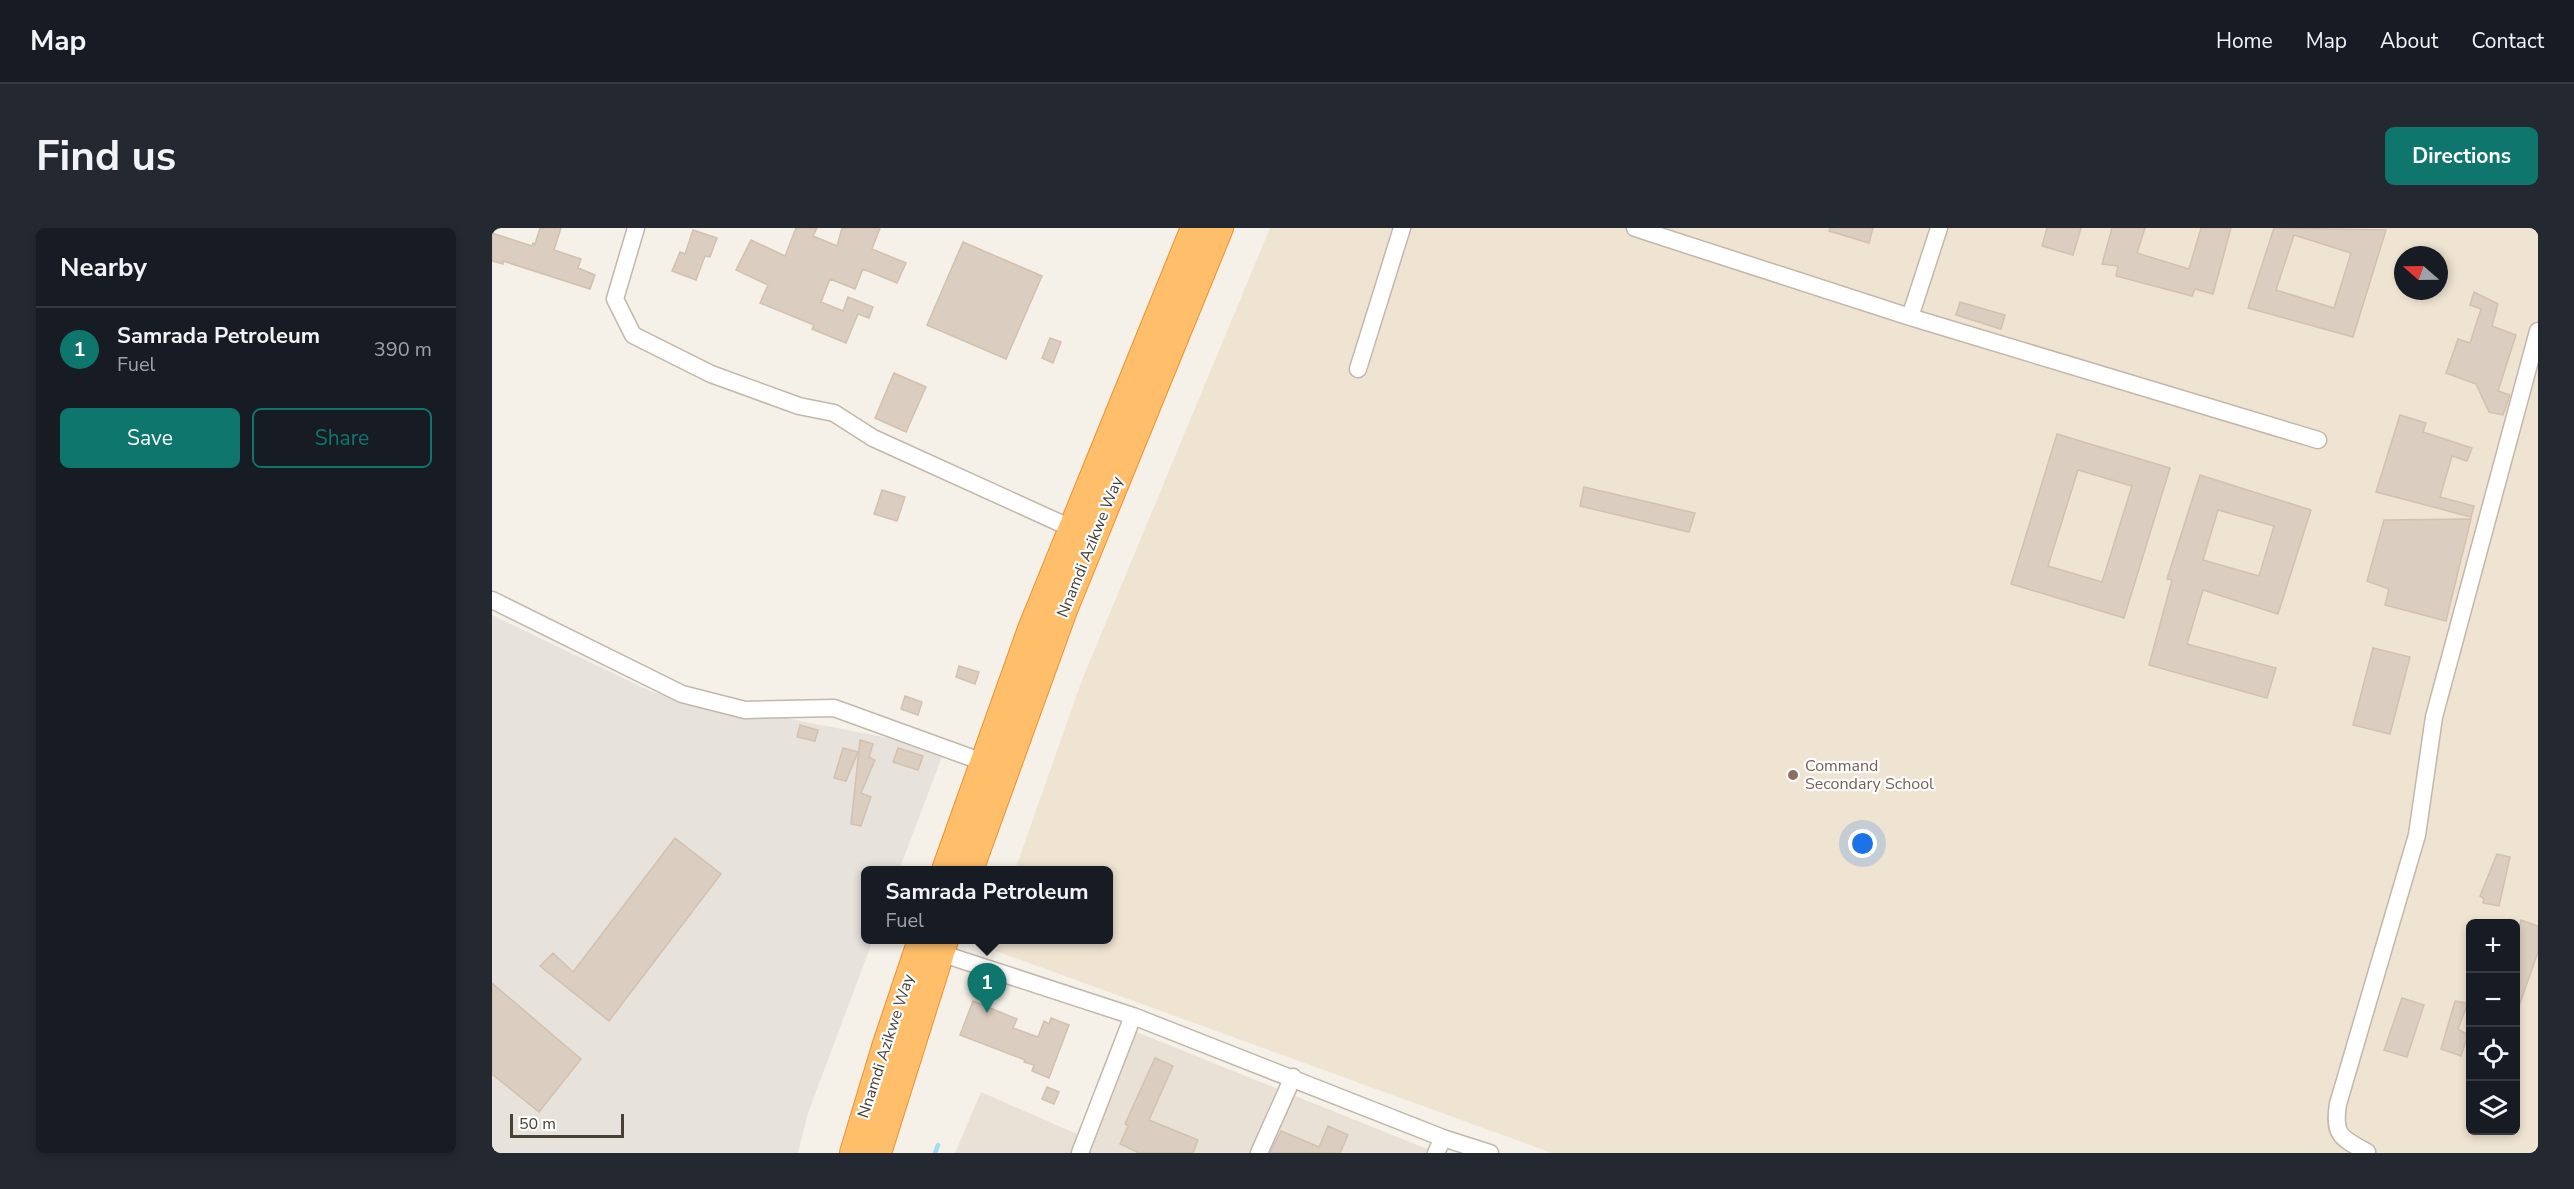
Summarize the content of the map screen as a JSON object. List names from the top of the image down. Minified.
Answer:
{"streets":{"highway":["Nnamdi Azikwe Way"]},"places":["Command Secondary School"],"scale_bar":"50 m","north":"left","page":{"header":"Map","nav":["Home","Map","About","Contact"],"buttons":["Directions",["Save","Share"]],"title":"Find us","heading":"Nearby","list":[{"mark":"1","name":"Samrada Petroleum","note":"Fuel","value":"390 m"}],"popup":["Samrada Petroleum","Fuel"],"map_buttons":["+","−"],"pins":"1","scale":"50 m"}}
